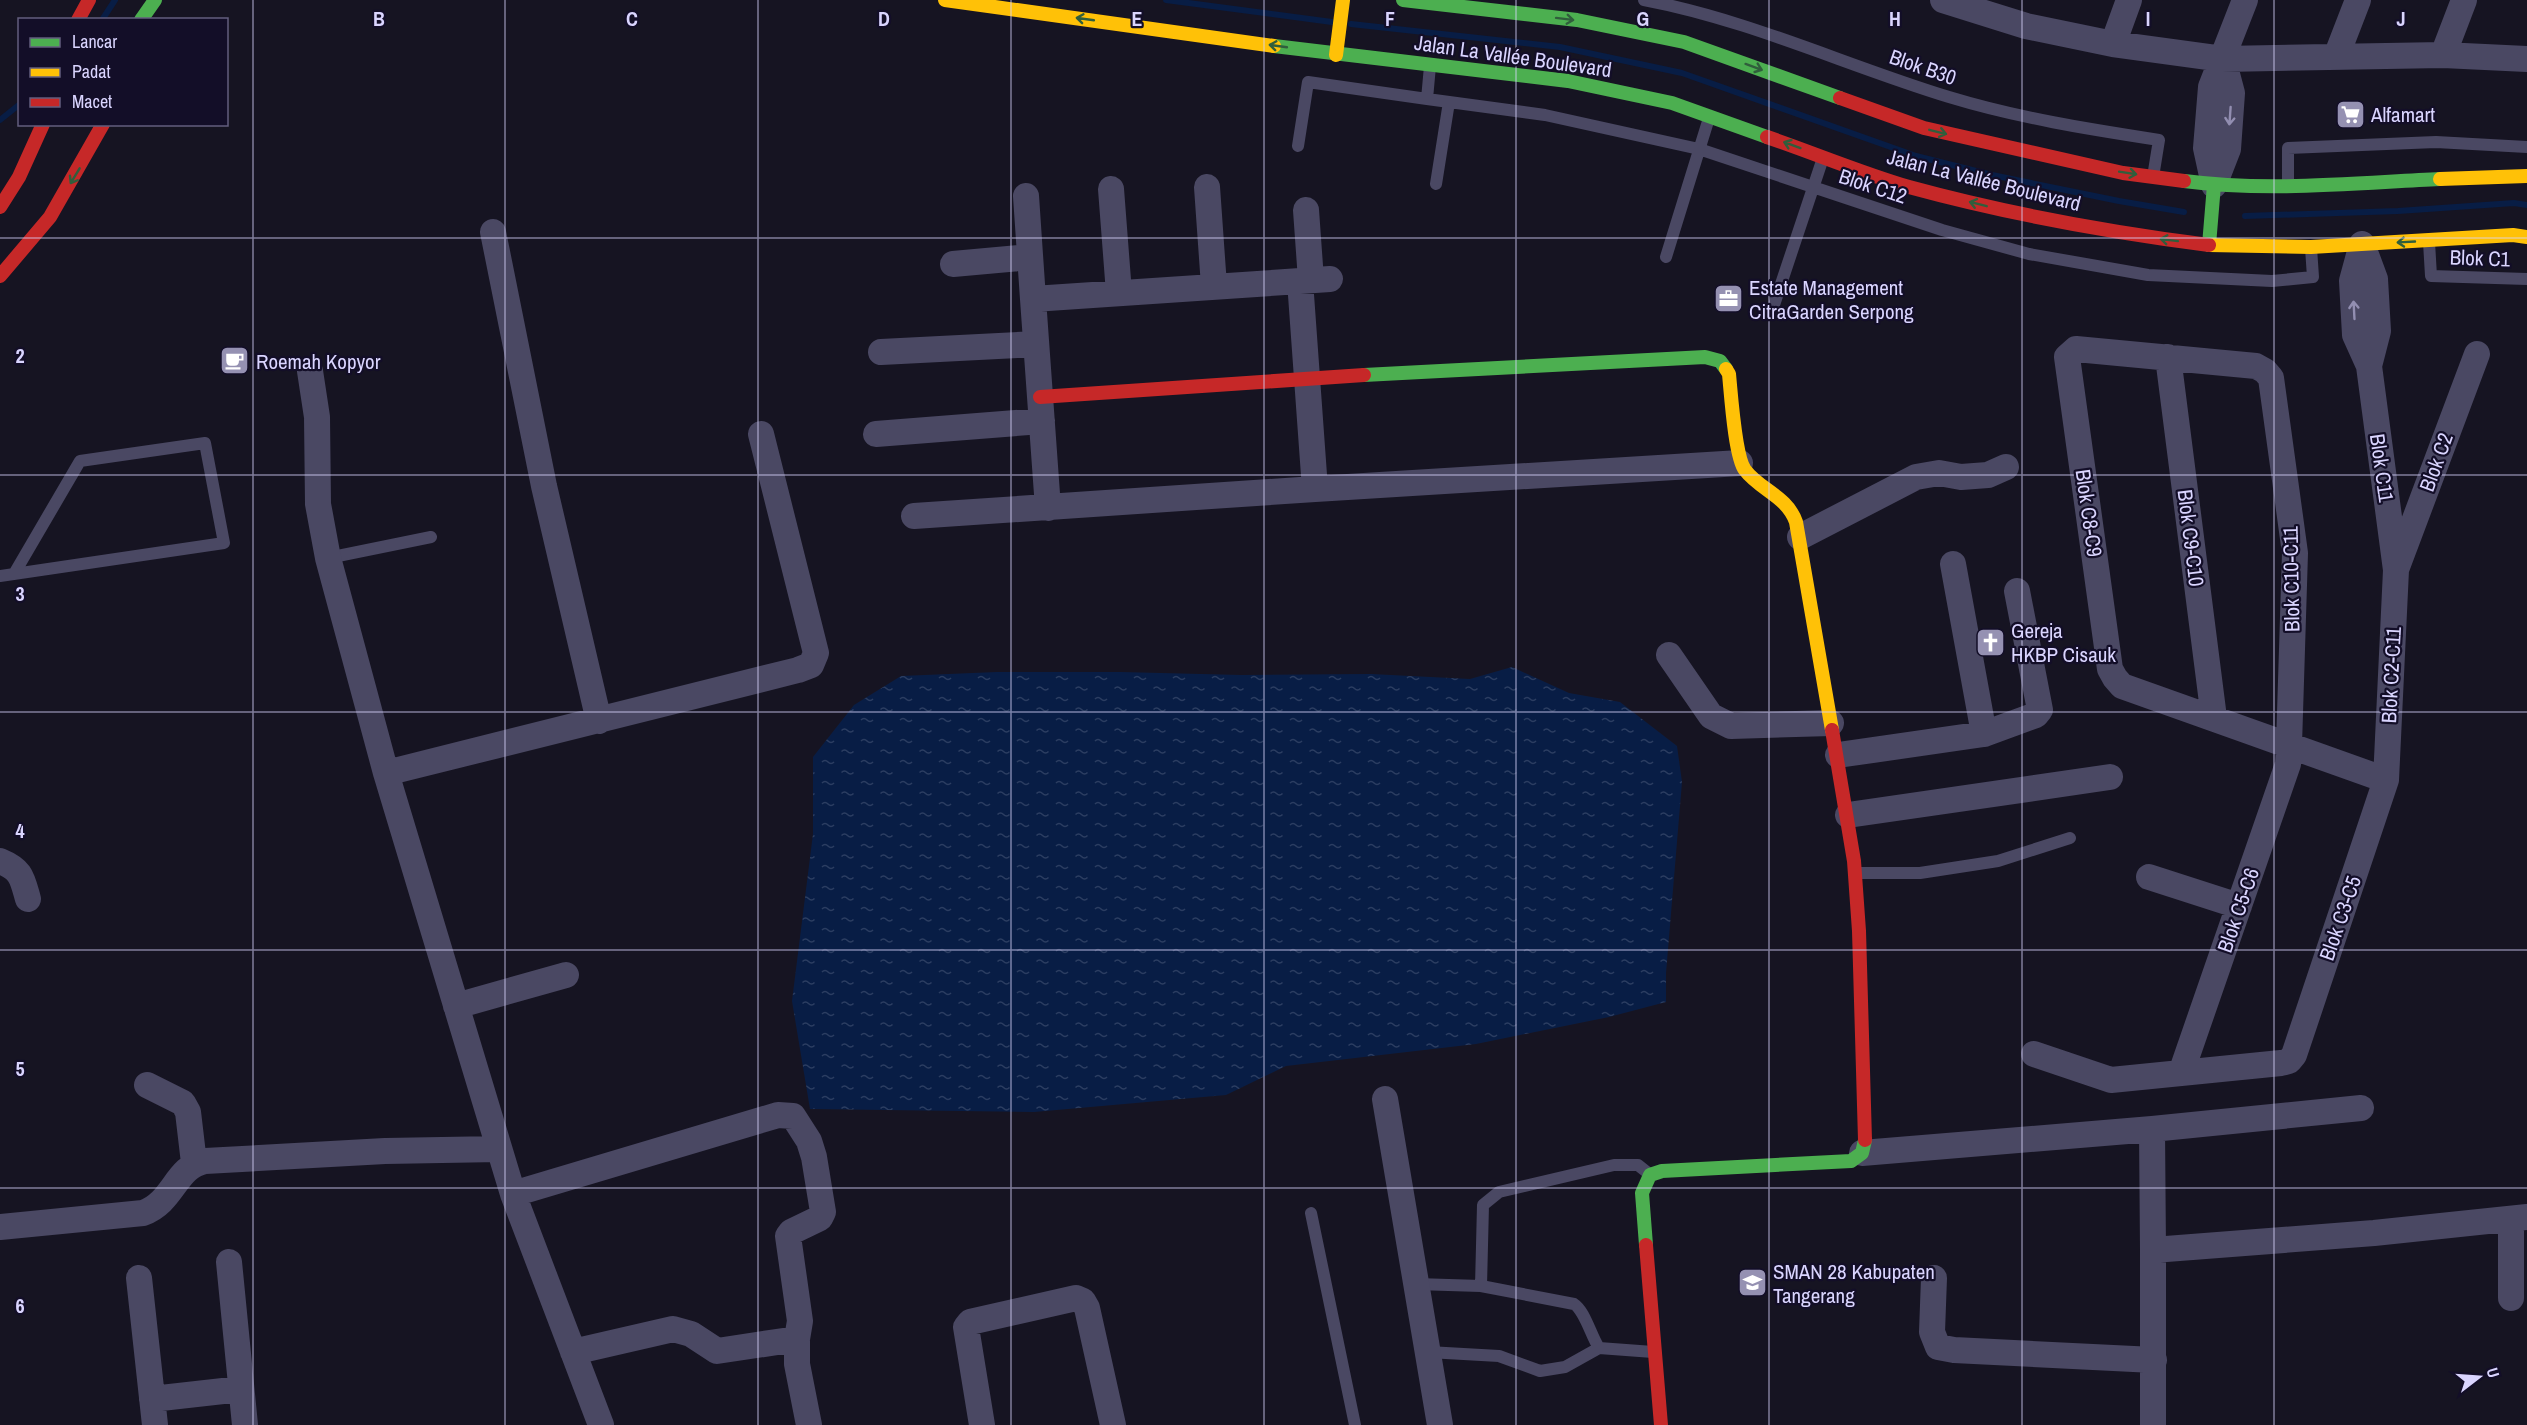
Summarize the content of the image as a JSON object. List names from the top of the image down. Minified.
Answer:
{"streets":{"street":["Jalan La Vallée Boulevard","Blok C2","Blok C11","Blok C8-C9","Blok C9-C10","Blok C10-C11","Blok C2-C11","Blok C5-C6","Blok C3-C5"],"lane":["Blok B30","Blok C12","Blok C1"]},"crossings":[["Jalan La Vallée Boulevard","Blok B30"],["Jalan La Vallée Boulevard","Blok C12"],["Jalan La Vallée Boulevard","Blok C1"],["Jalan La Vallée Boulevard","Blok C11"],["Blok C2","Blok C11"],["Blok C2","Blok C2-C11"],["Blok C11","Blok C2-C11"],["Blok C8-C9","Blok C9-C10"],["Blok C8-C9","Blok C10-C11"],["Blok C9-C10","Blok C10-C11"],["Blok C10-C11","Blok C5-C6"],["Blok C2-C11","Blok C3-C5"],["Blok C5-C6","Blok C3-C5"]],"places":{"supermarket":["Alfamart"],"office":["Estate Management CitraGarden Serpong"],"cafe":["Roemah Kopyor"],"church":["Gereja HKBP Cisauk"],"school or university":["SMAN 28 Kabupaten Tangerang"]},"legend":["Lancar","Padat","Macet"],"north":"right","grid":{"columns":["B","C","D","E","F","G","H","I","J"],"rows":["2","3","4","5","6"]}}
